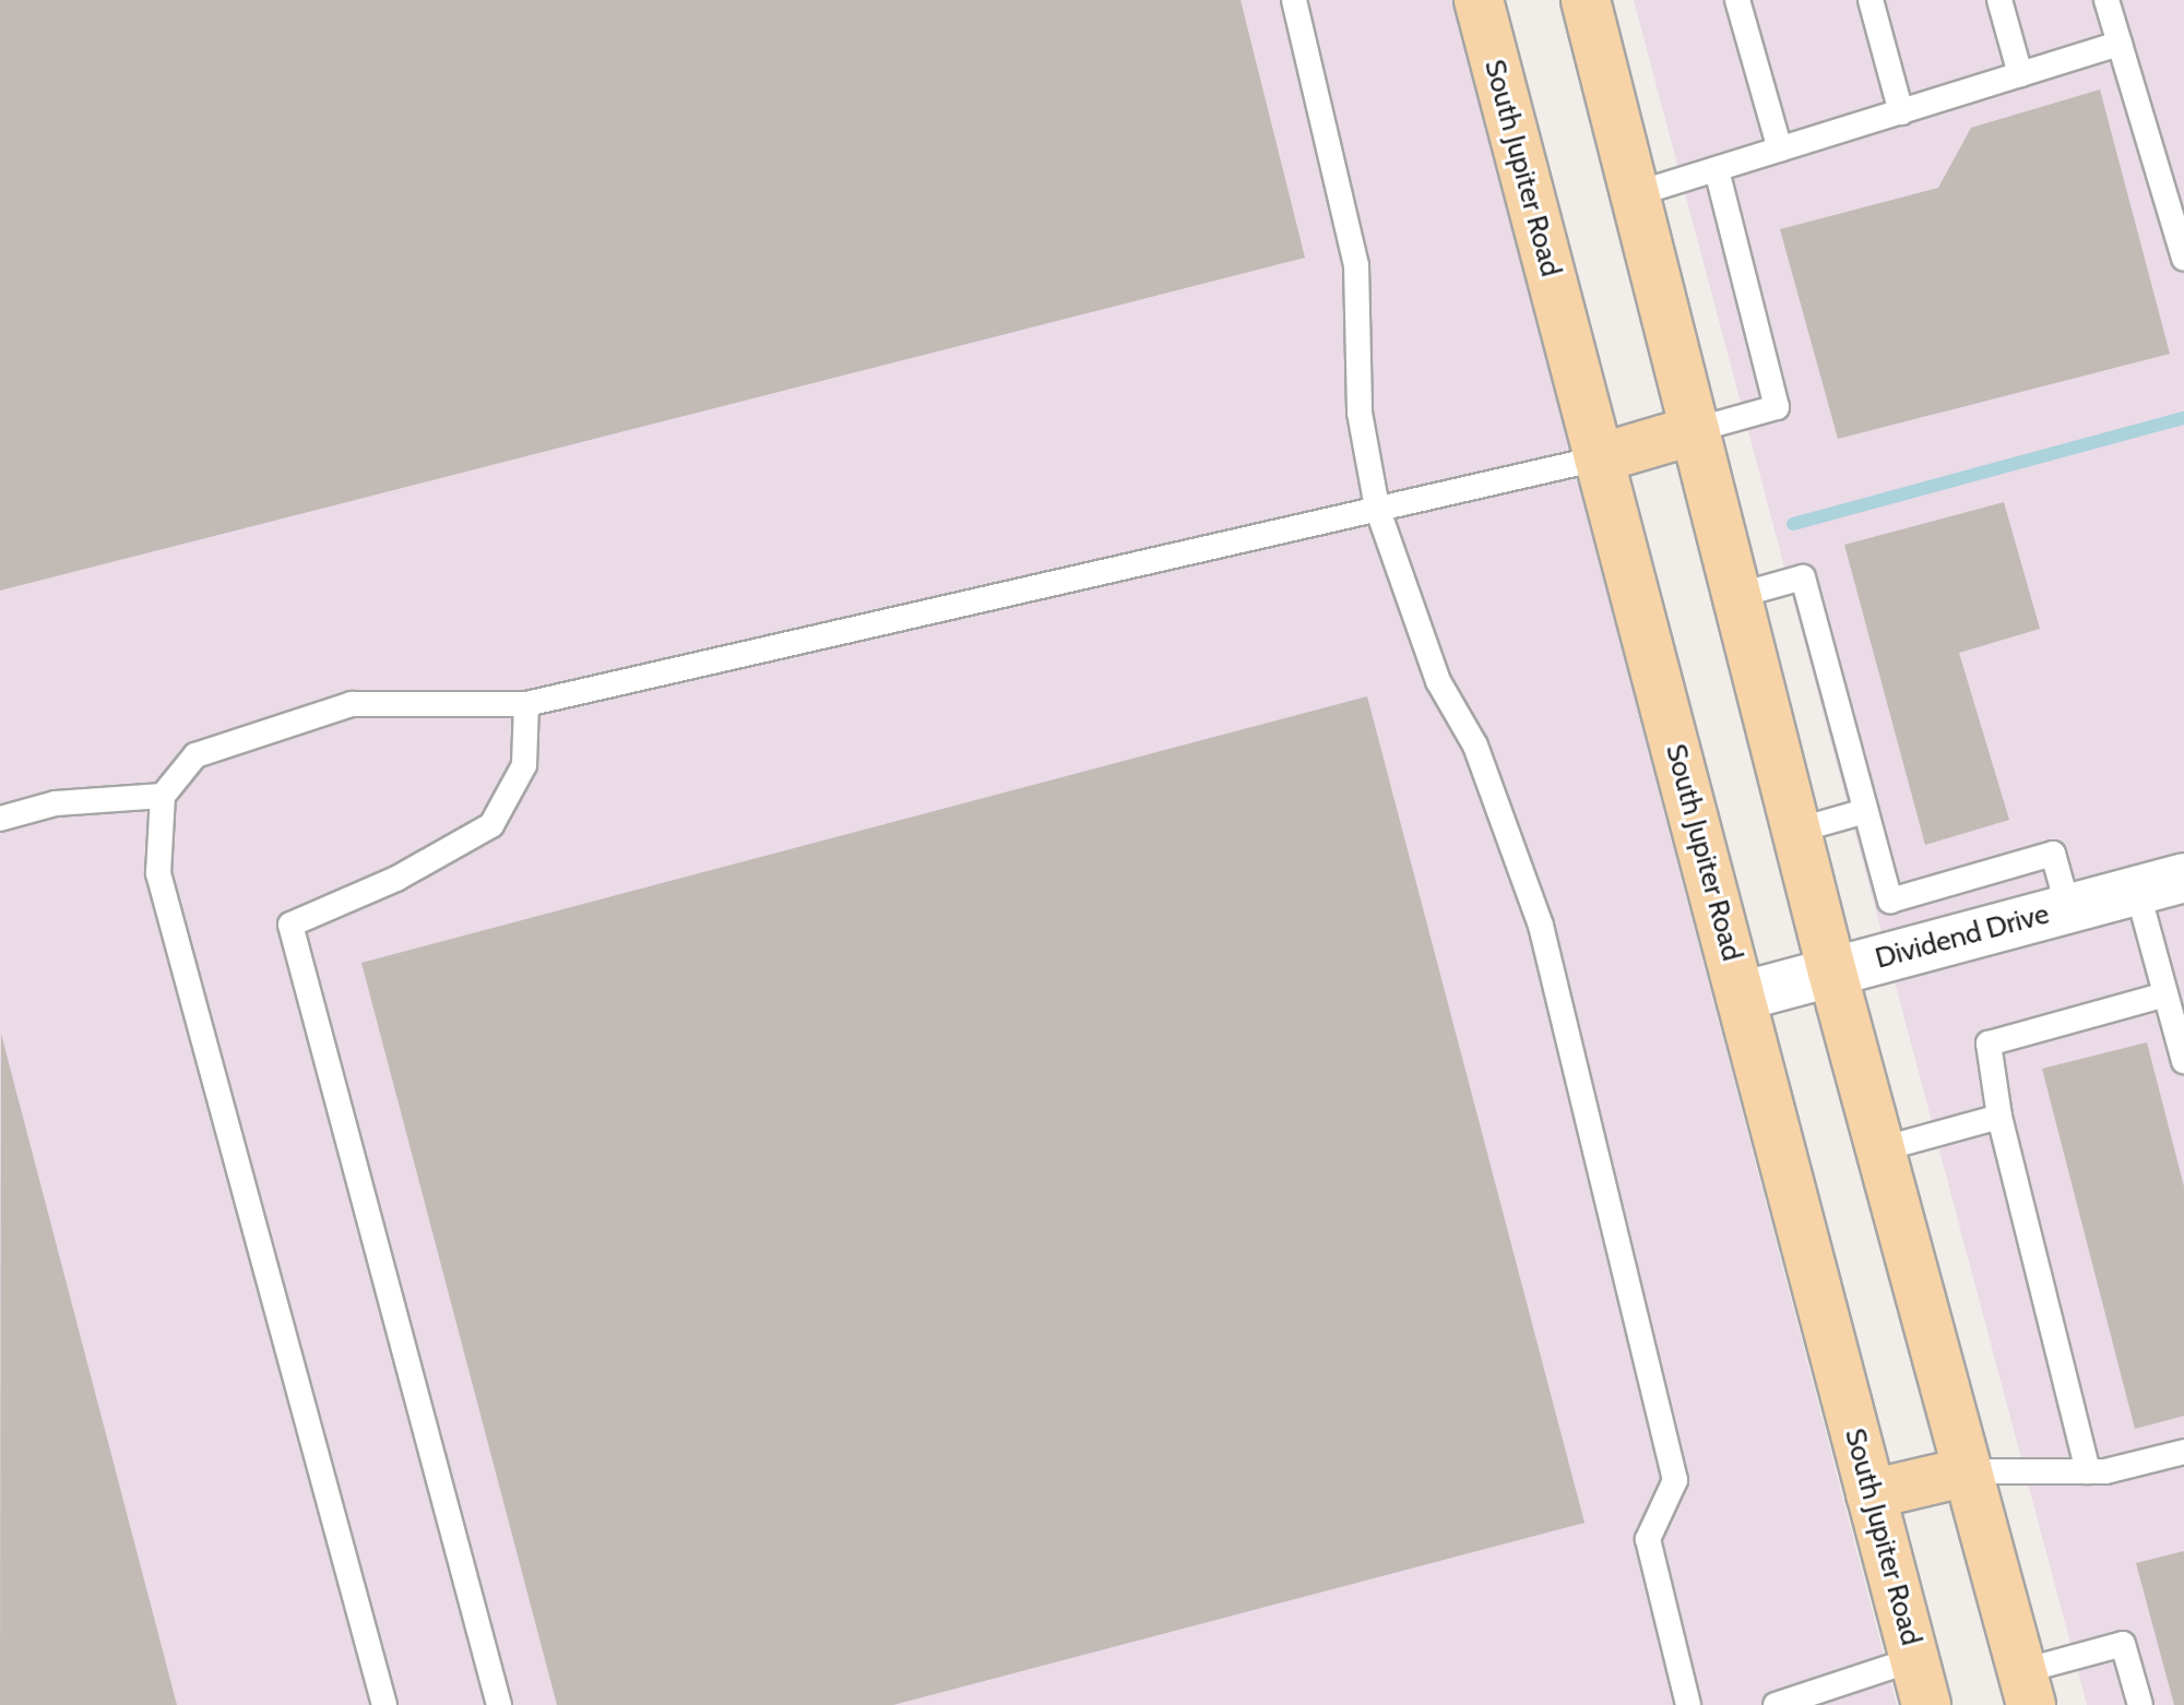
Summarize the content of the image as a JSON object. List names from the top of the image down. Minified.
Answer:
{"streets":{"main road":["South Jupiter Road"],"street":["Dividend Drive"]},"crossings":[["South Jupiter Road","Dividend Drive"]]}
